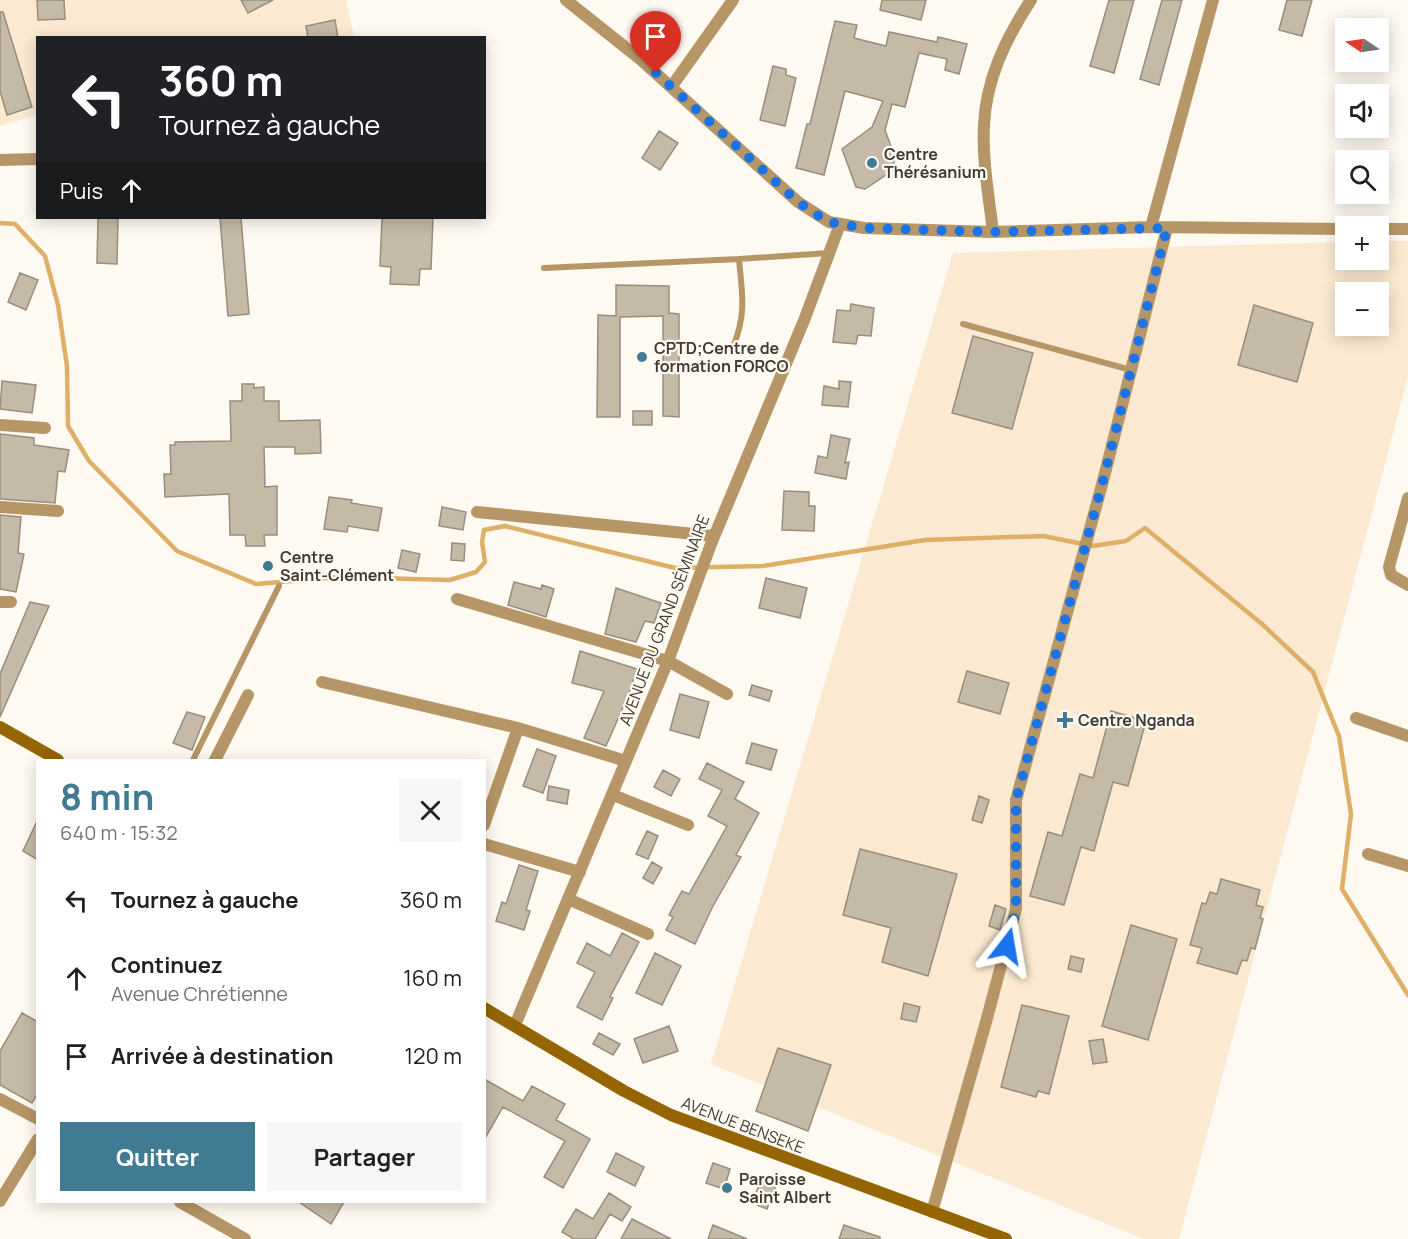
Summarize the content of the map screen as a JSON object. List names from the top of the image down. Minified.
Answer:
{"streets":{"street":["AVENUE DU GRAND SÉMINAIRE","AVENUE BENSEKE"]},"crossings":[["AVENUE DU GRAND SÉMINAIRE","AVENUE BENSEKE"]],"places":{"other":["Centre Thérésanium","CPTD;Centre de formation FORCO","Centre Saint-Clément","Paroisse Saint Albert"],"health":["Centre Nganda"]},"north":"left","page":{"map_buttons":["+","−"],"turn":["360 m","Tournez à gauche"],"then":"Puis","heading":["8 min","640 m · 15:32"],"list":[{"name":"Tournez à gauche","value":"360 m"},{"name":"Continuez","note":"Avenue Chrétienne","value":"160 m"},{"name":"Arrivée à destination","value":"120 m"}],"buttons":["Quitter","Partager"]}}
